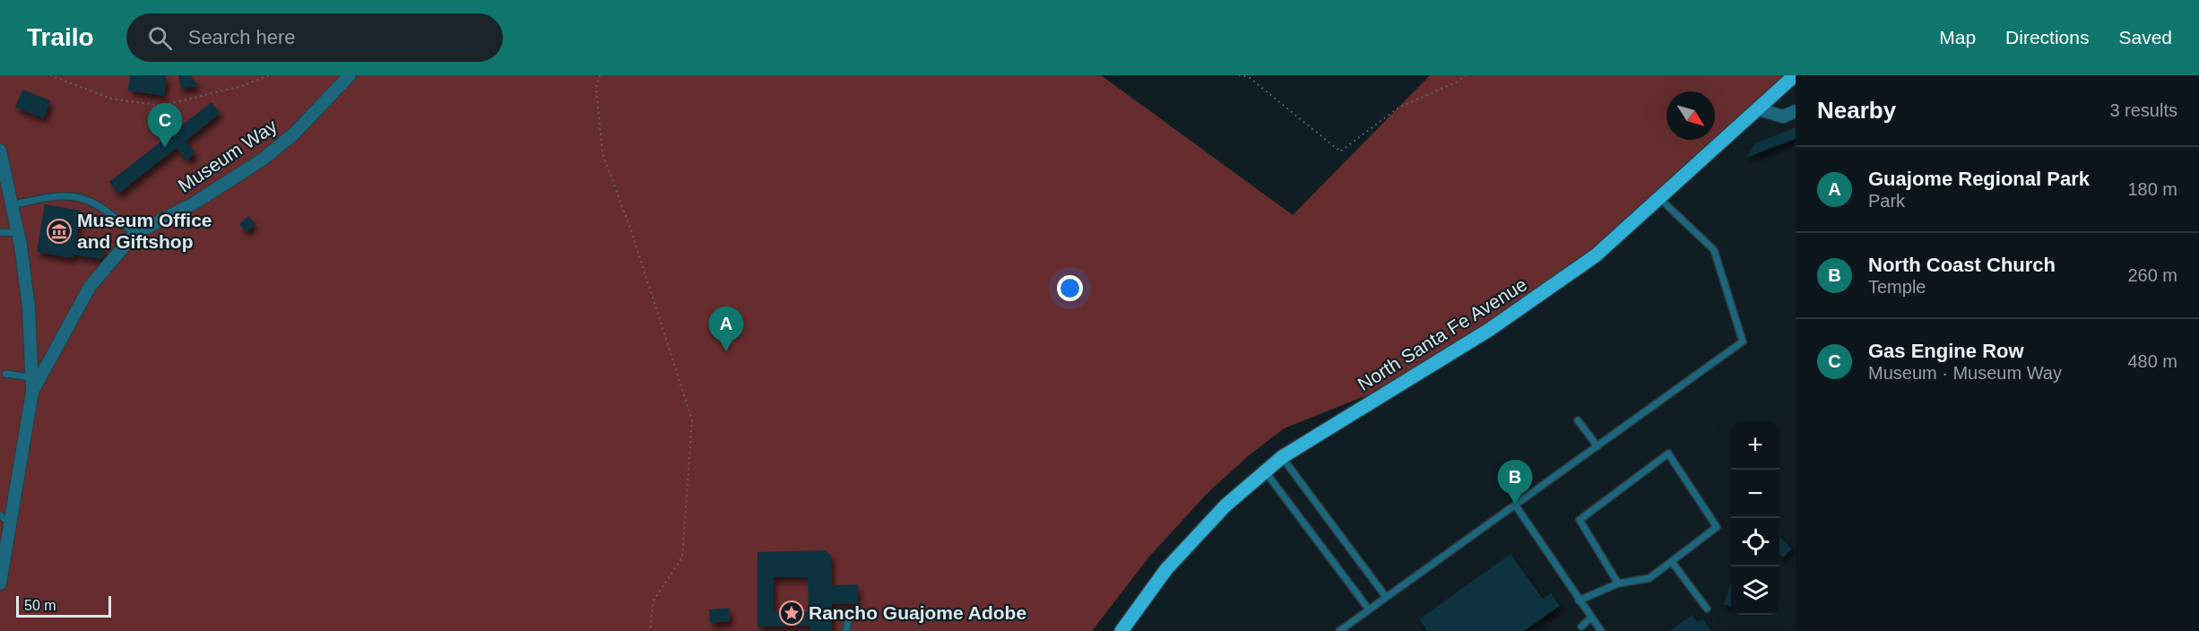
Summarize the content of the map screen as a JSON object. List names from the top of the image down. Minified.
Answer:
{"streets":{"main road":["North Santa Fe Avenue"],"street":["Museum Way"]},"places":{"museum":["Museum Office and Giftshop"],"place":["Rancho Guajome Adobe"]},"scale_bar":"50 m","north":"bottom right","page":{"header":"Trailo","search":"Search here","nav":["Map","Directions","Saved"],"heading":["Nearby","3 results"],"pins":["C","A","B"],"list":[{"mark":"A","name":"Guajome Regional Park","note":"Park","value":"180 m"},{"mark":"B","name":"North Coast Church","note":"Temple","value":"260 m"},{"mark":"C","name":"Gas Engine Row","note":"Museum · Museum Way","value":"480 m"}],"map_buttons":["+","−"],"scale":"50 m"}}
